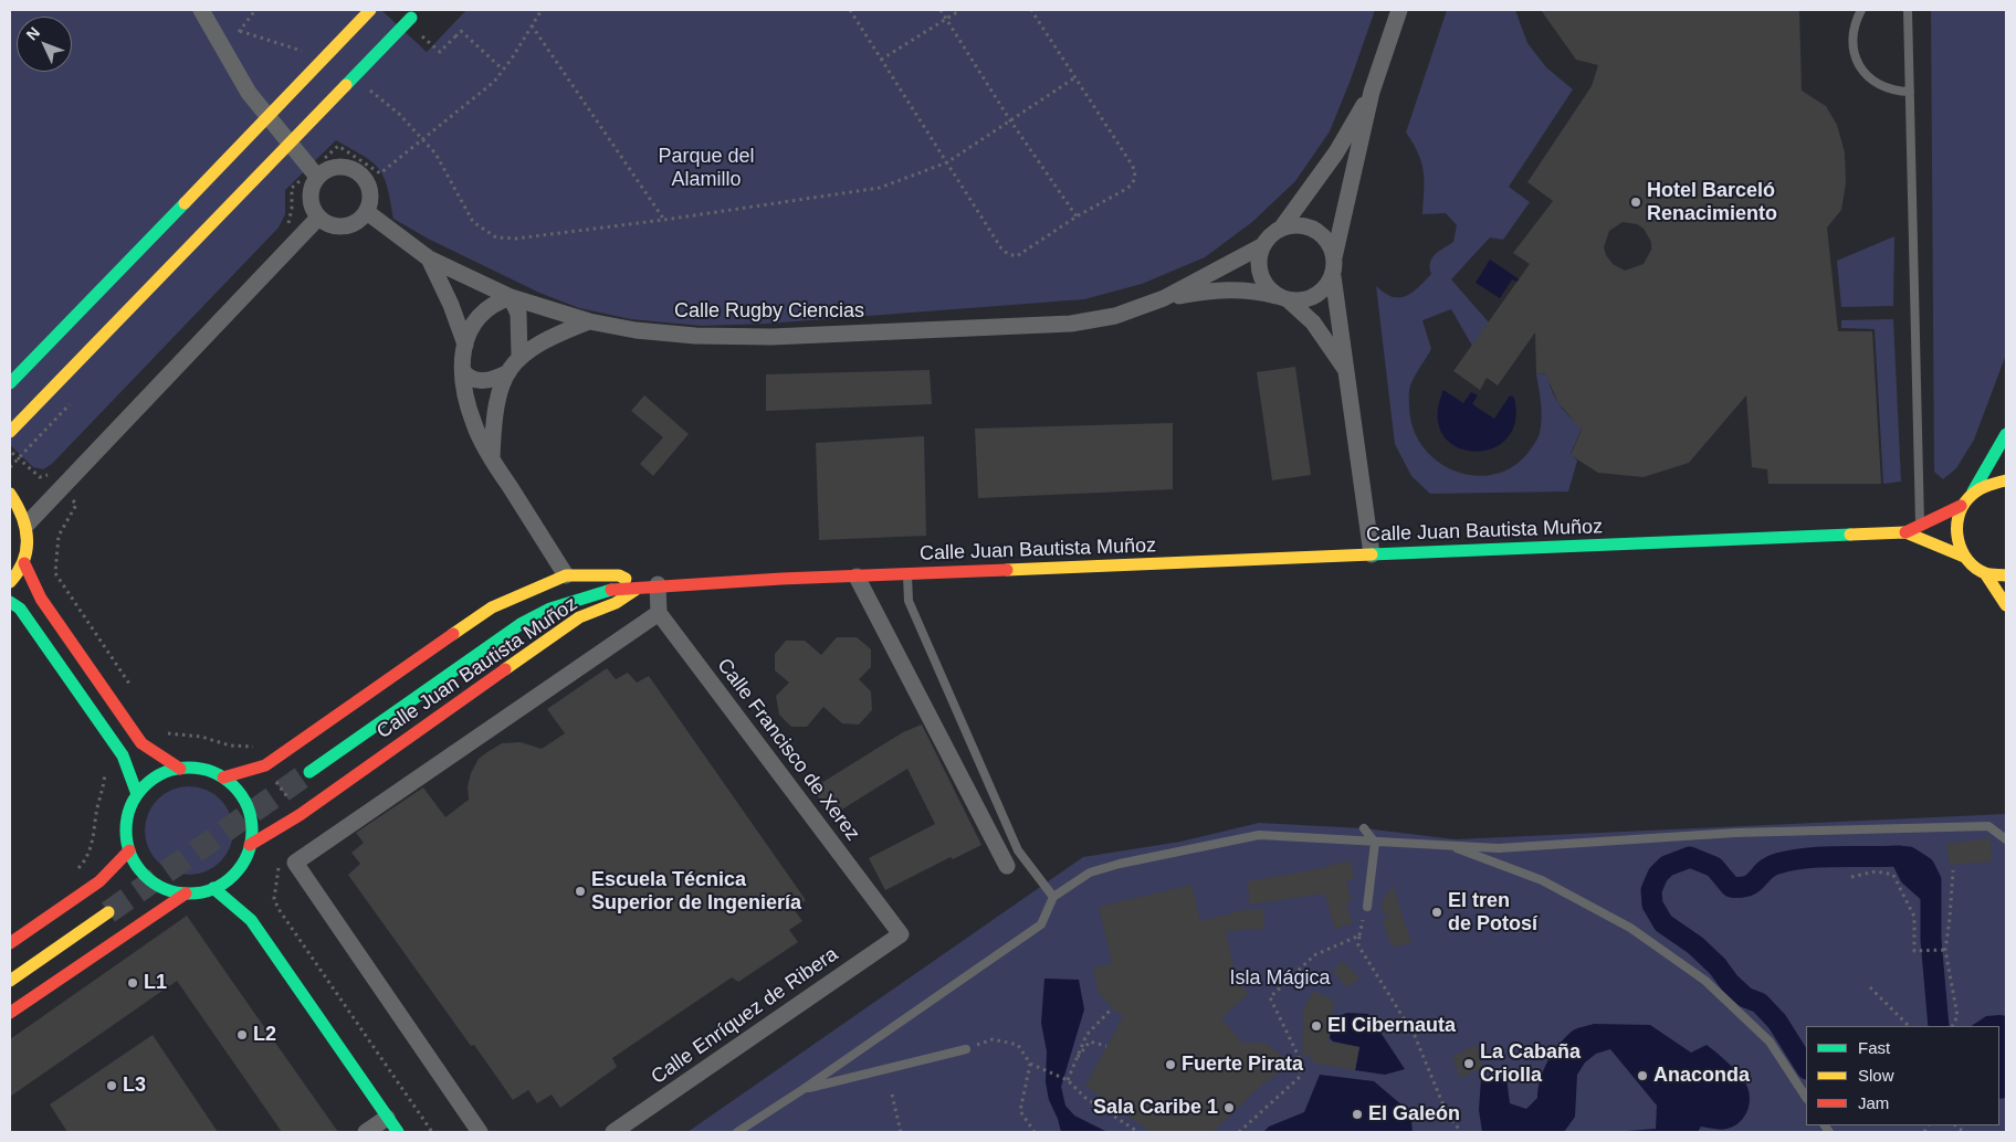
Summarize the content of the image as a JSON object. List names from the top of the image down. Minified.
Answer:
{"streets":{"street":["Calle Rugby Ciencias","Calle Juan Bautista Muñoz","Calle Francisco de Xerez","Calle Enríquez de Ribera"]},"crossings":[["Calle Francisco de Xerez","Calle Enríquez de Ribera"]],"parks":["Parque del Alamillo","Isla Mágica"],"places":["Hotel Barceló Renacimiento","Escuela Técnica Superior de Ingeniería","El tren de Potosí","L1","El Cibernauta","L2","La Cabaña Criolla","Fuerte Pirata","Anaconda","L3","Sala Caribe 1","El Galeón"],"legend":["Fast","Slow","Jam"],"north":"top left"}
